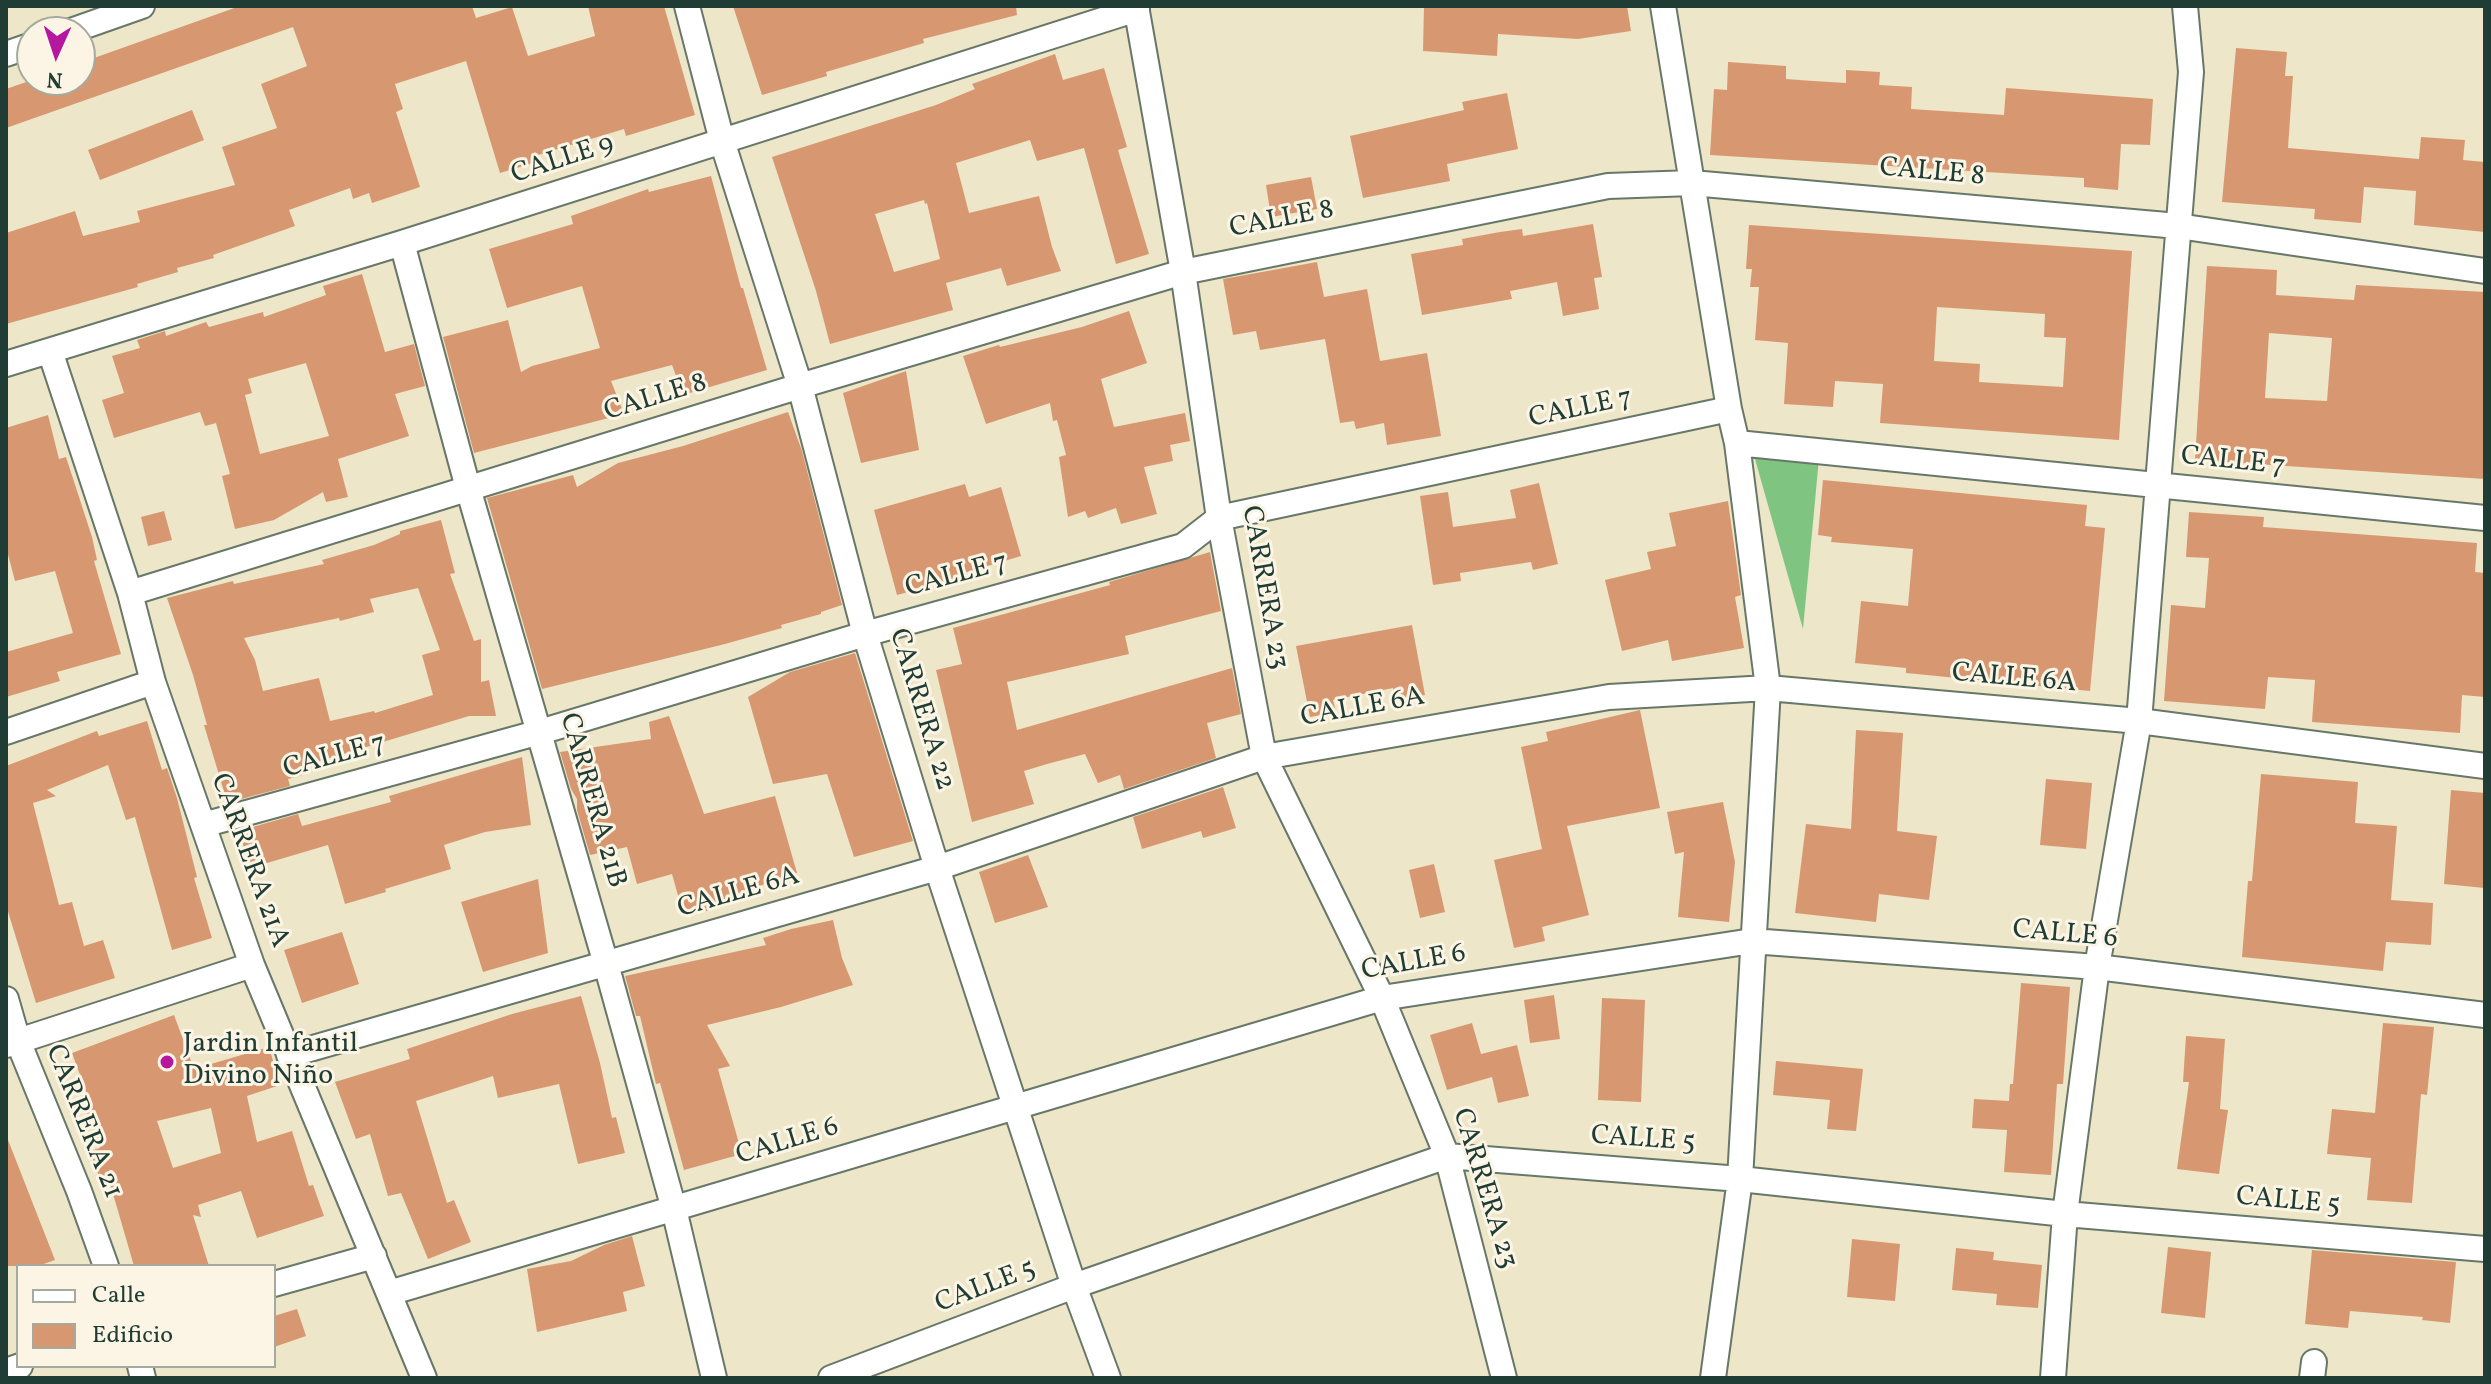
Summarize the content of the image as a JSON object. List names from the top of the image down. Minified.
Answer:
{"streets":{"street":["CALLE 9","CALLE 8","CALLE 7","CARRERA 23","CALLE 6A","CARRERA 22","CARRERA 21B","CARRERA 21A","CALLE 6","CARRERA 21","CALLE 5"]},"crossings":[["CALLE 9","CARRERA 23"],["CALLE 9","CARRERA 22"],["CALLE 9","CARRERA 21B"],["CALLE 9","CARRERA 21A"],["CALLE 8","CARRERA 23"],["CALLE 8","CARRERA 22"],["CALLE 8","CARRERA 21B"],["CALLE 8","CARRERA 21A"],["CALLE 7","CARRERA 23"],["CALLE 7","CARRERA 22"],["CALLE 7","CARRERA 21B"],["CALLE 7","CARRERA 21A"],["CARRERA 23","CALLE 6A"],["CARRERA 23","CALLE 6"],["CARRERA 23","CALLE 5"],["CALLE 6A","CARRERA 22"],["CALLE 6A","CARRERA 21B"],["CALLE 6A","CARRERA 21A"],["CARRERA 22","CALLE 6"],["CARRERA 22","CALLE 5"],["CARRERA 21B","CALLE 6"],["CARRERA 21A","CALLE 6"]],"places":["Jardin Infantil Divino Niño"],"legend":["Calle","Edificio"],"north":"bottom"}
